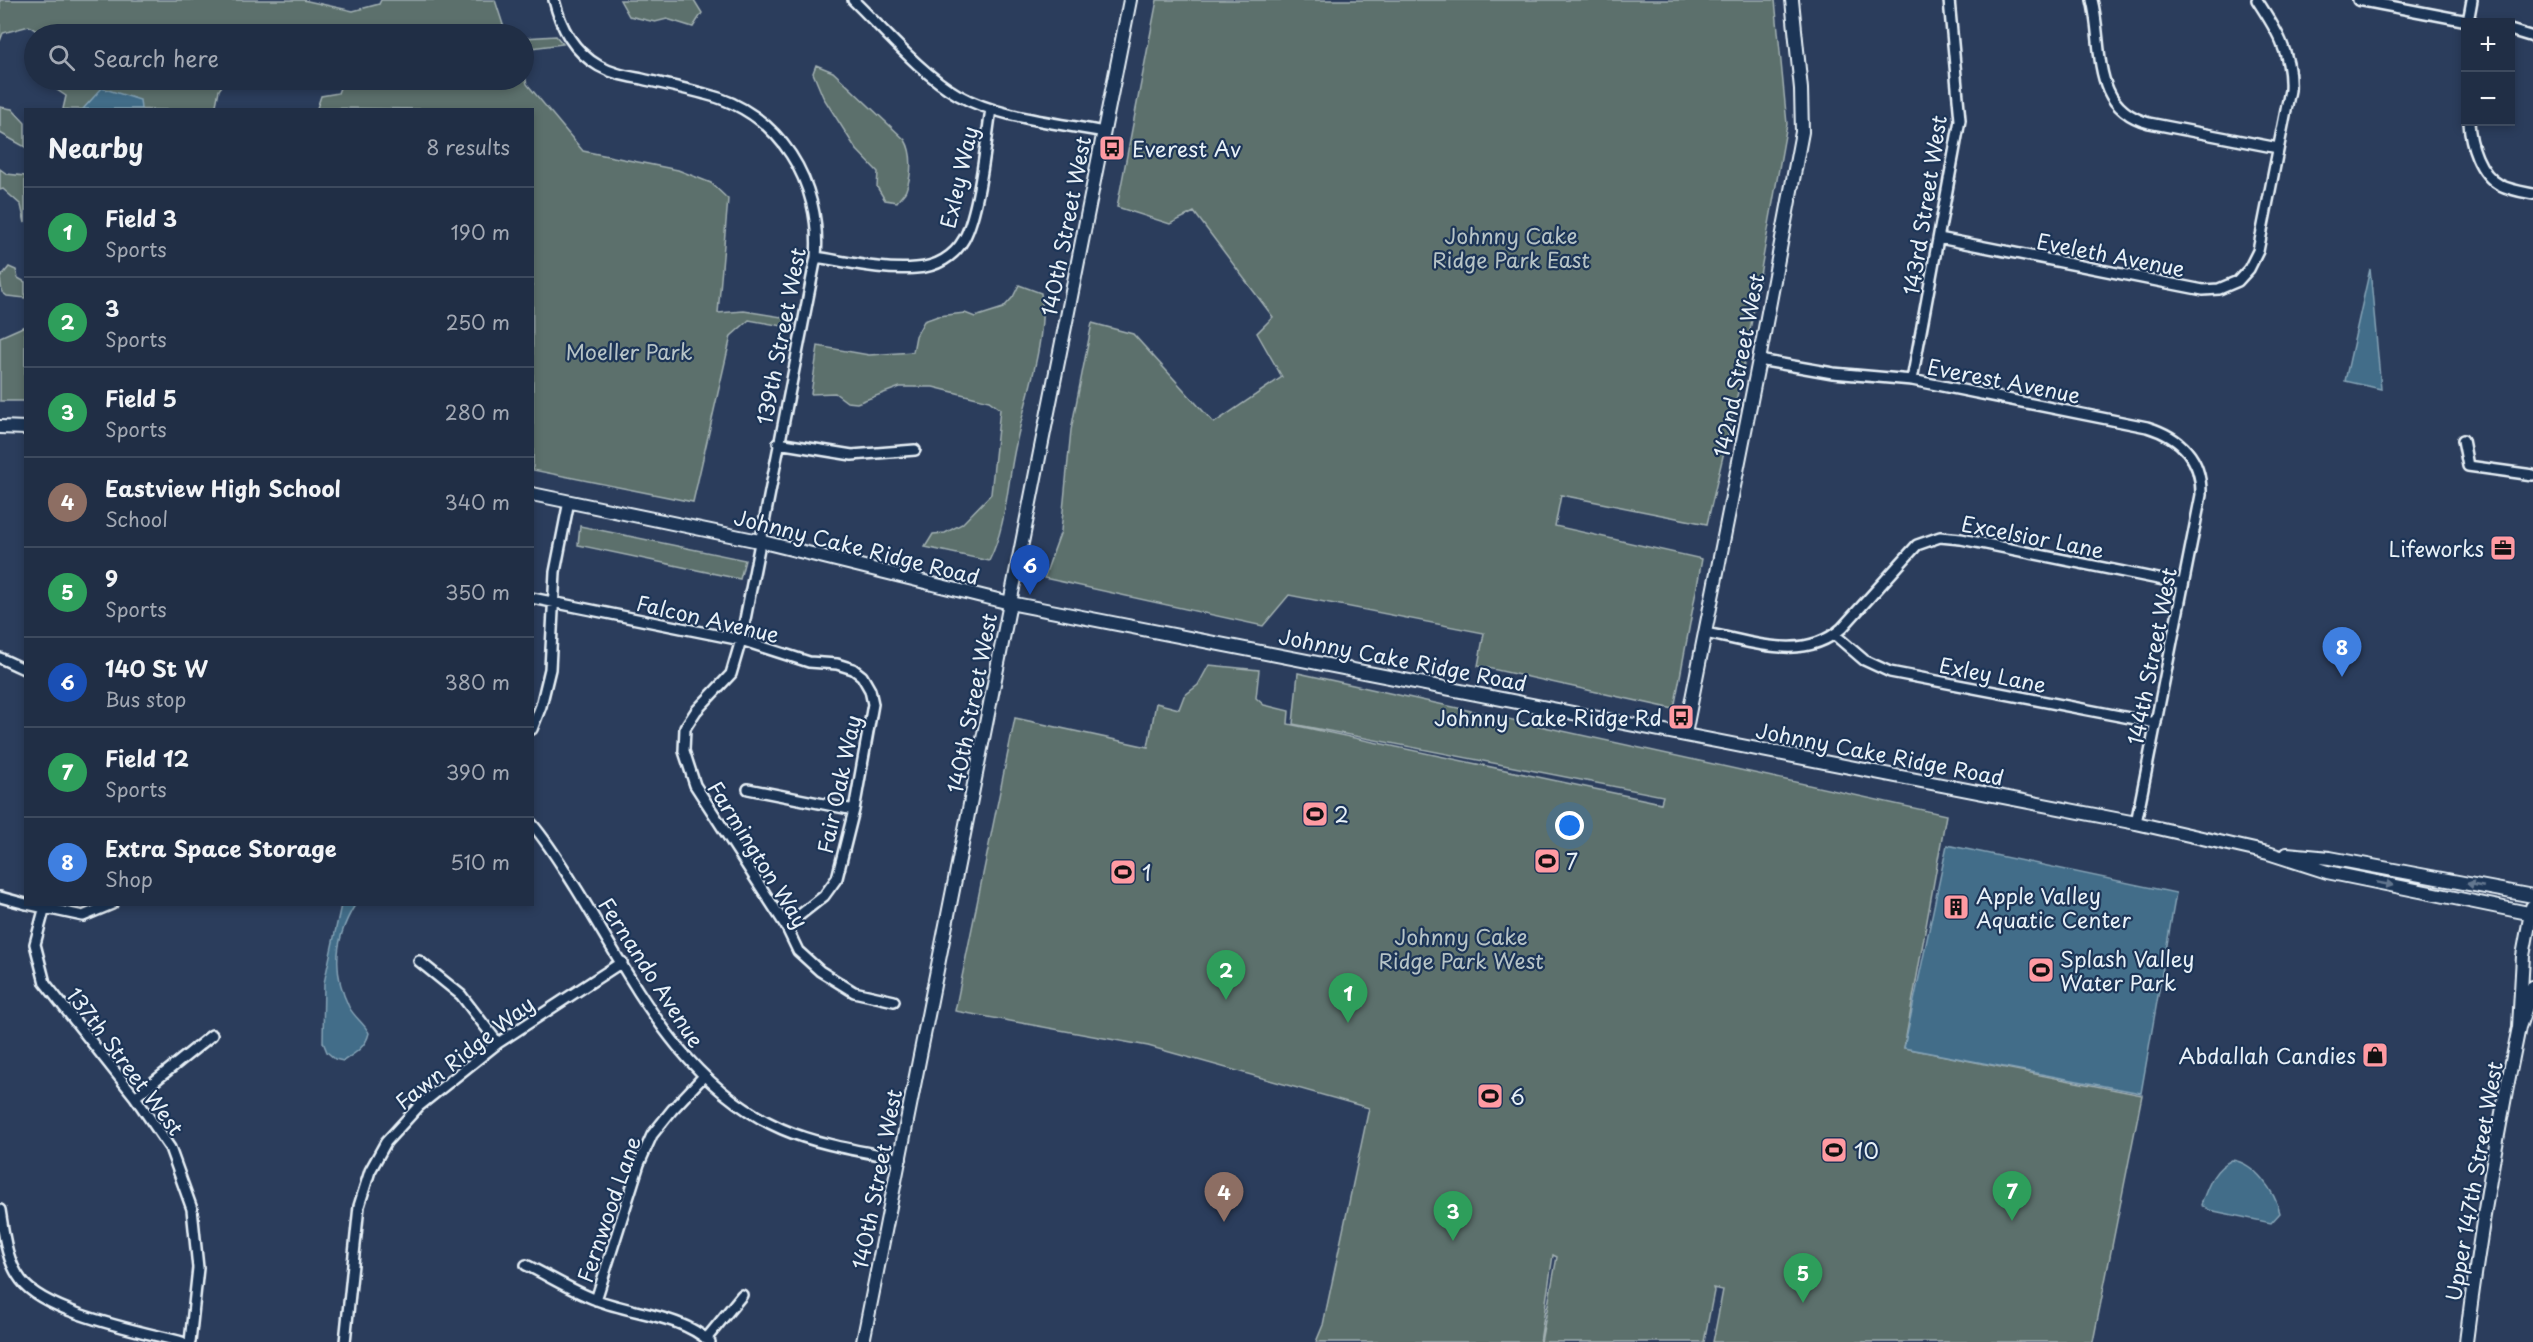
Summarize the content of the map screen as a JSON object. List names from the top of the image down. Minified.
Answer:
{"streets":{"street":["Exley Way","143rd Street West","140th Street West","Eveleth Avenue","139th Street West","142nd Street West","Everest Avenue","Excelsior Lane","Johnny Cake Ridge Road","Falcon Avenue","144th Street West","Exley Lane","Fair Oak Way","Farmington Way","Fernando Avenue","Fawn Ridge Way","137th Street West","Upper 147th Street West","Fernwood Lane"]},"crossings":[["Exley Way","139th Street West"],["143rd Street West","Eveleth Avenue"],["143rd Street West","Everest Avenue"],["140th Street West","Johnny Cake Ridge Road"],["140th Street West","Fernando Avenue"],["139th Street West","Johnny Cake Ridge Road"],["139th Street West","Farmington Way"],["142nd Street West","Everest Avenue"],["142nd Street West","Excelsior Lane"],["142nd Street West","Johnny Cake Ridge Road"],["Everest Avenue","144th Street West"],["Excelsior Lane","144th Street West"],["Excelsior Lane","Exley Lane"],["Johnny Cake Ridge Road","144th Street West"],["Johnny Cake Ridge Road","Farmington Way"],["Johnny Cake Ridge Road","Upper 147th Street West"],["Falcon Avenue","Fair Oak Way"],["Falcon Avenue","Farmington Way"],["144th Street West","Exley Lane"],["Fair Oak Way","Farmington Way"],["Fernando Avenue","Fawn Ridge Way"],["Fernando Avenue","Fernwood Lane"]],"parks":["Johnny Cake Ridge Park East","Moeller Park","Johnny Cake Ridge Park West"],"places":{"bus stop":["Everest Av","Johnny Cake Ridge Rd"],"office":["Lifeworks"],"sports":["2","7","1","Splash Valley Water Park","6","10"],"building":["Apple Valley Aquatic Center"],"shop":["Abdallah Candies"]},"page":{"map_buttons":["+","−"],"search":"Search here","heading":["Nearby","8 results"],"list":[{"mark":"1","name":"Field 3","note":"Sports","value":"190 m"},{"mark":"2","name":"3","note":"Sports","value":"250 m"},{"mark":"3","name":"Field 5","note":"Sports","value":"280 m"},{"mark":"4","name":"Eastview High School","note":"School","value":"340 m"},{"mark":"5","name":"9","note":"Sports","value":"350 m"},{"mark":"6","name":"140 St W","note":"Bus stop","value":"380 m"},{"mark":"7","name":"Field 12","note":"Sports","value":"390 m"},{"mark":"8","name":"Extra Space Storage","note":"Shop","value":"510 m"}],"pins":["6","8","2","1","7","4","3","5"]}}
